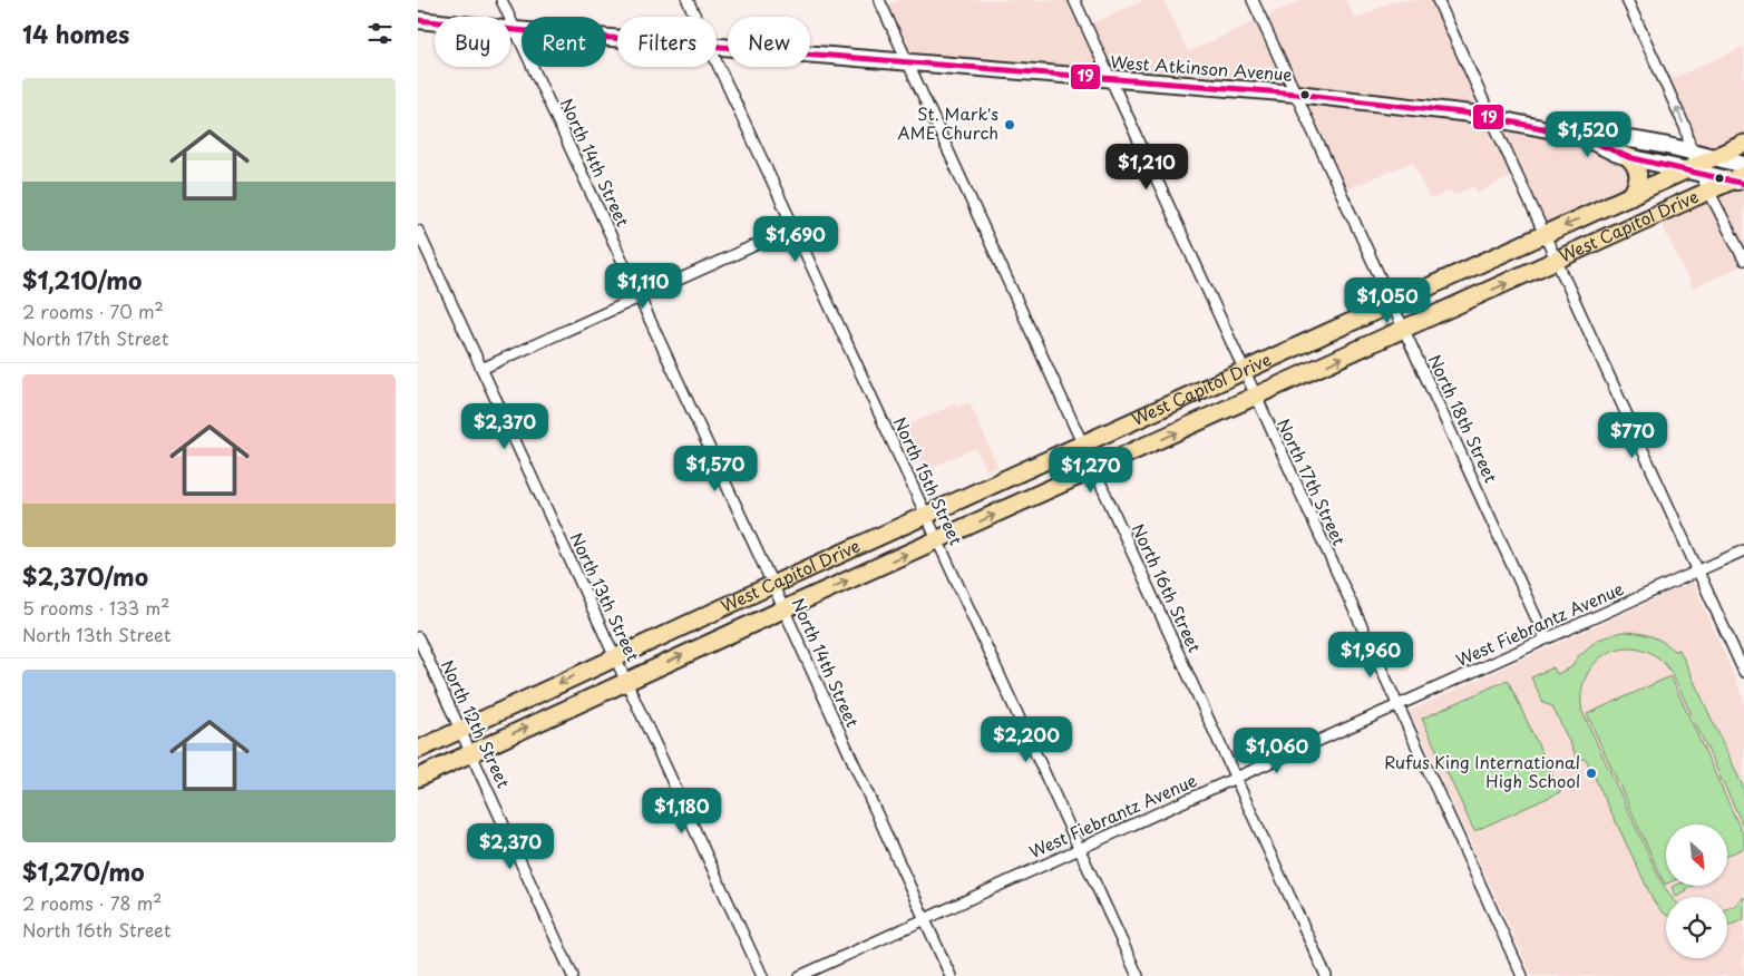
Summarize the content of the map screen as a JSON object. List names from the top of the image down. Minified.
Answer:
{"streets":{"main road":["West Capitol Drive"],"street":["West Atkinson Avenue","North 14th Street","North 18th Street","North 15th Street","North 17th Street","North 16th Street","North 13th Street","West Fiebrantz Avenue","North 12th Street"]},"crossings":[["West Atkinson Avenue","North 14th Street"],["West Atkinson Avenue","West Capitol Drive"],["West Atkinson Avenue","North 18th Street"],["West Atkinson Avenue","North 17th Street"],["West Atkinson Avenue","North 16th Street"],["North 14th Street","West Capitol Drive"],["North 14th Street","West Fiebrantz Avenue"],["West Capitol Drive","North 18th Street"],["West Capitol Drive","North 15th Street"],["West Capitol Drive","North 17th Street"],["West Capitol Drive","North 16th Street"],["West Capitol Drive","North 13th Street"],["West Capitol Drive","North 12th Street"],["North 18th Street","West Fiebrantz Avenue"],["North 15th Street","West Fiebrantz Avenue"],["North 17th Street","West Fiebrantz Avenue"],["North 16th Street","West Fiebrantz Avenue"]],"places":["St. Mark's AME Church","Rufus King International High School"],"lines":["transit line 19"],"north":"bottom right","page":{"heading":"14 homes","chip":["Buy","Rent","Filters","New"],"list":[{"name":"$1,210/mo","note":"2 rooms · 70 m² · North 17th Street"},{"name":"$2,370/mo","note":"5 rooms · 133 m² · North 13th Street"},{"name":"$1,270/mo","note":"2 rooms · 78 m² · North 16th Street"}],"price":["$1,520","$1,210","$1,690","$1,110","$1,050","$2,370","$770","$1,570","$1,270","$1,960","$2,200","$1,060","$1,180","$2,370"]}}
